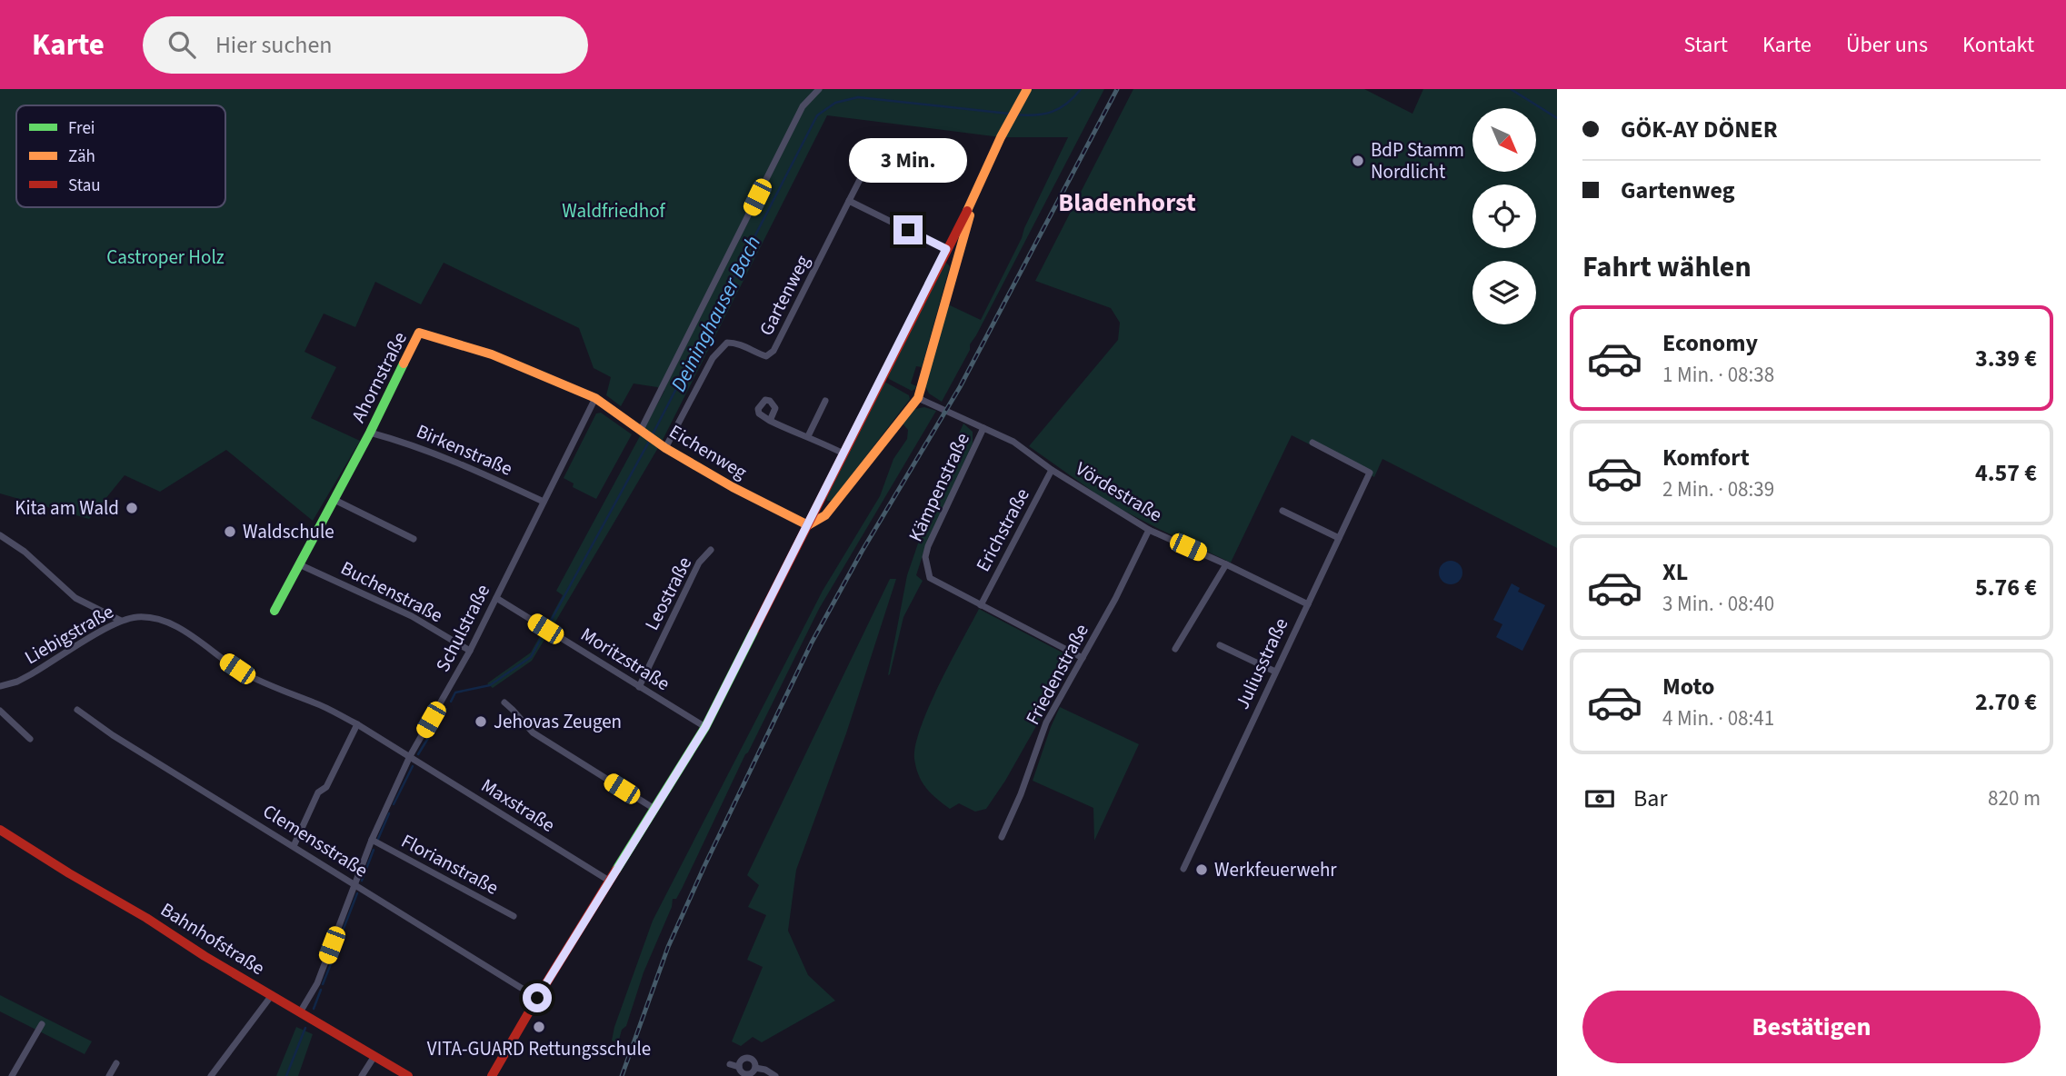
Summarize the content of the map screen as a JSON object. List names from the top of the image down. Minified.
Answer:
{"streets":{"street":["Gartenweg","Ahornstraße","Birkenstraße","Eichenweg","Kämpenstraße","Vördestraße","Erichstraße","Buchenstraße","Leostraße","Schulstraße","Liebigstraße","Moritzstraße","Juliusstraße","Friedenstraße","Maxstraße","Clemensstraße","Florianstraße","Bahnhofstraße"]},"crossings":[["Gartenweg","Eichenweg"],["Ahornstraße","Birkenstraße"],["Ahornstraße","Eichenweg"],["Ahornstraße","Buchenstraße"],["Ahornstraße","Schulstraße"],["Birkenstraße","Schulstraße"],["Eichenweg","Schulstraße"],["Kämpenstraße","Vördestraße"],["Kämpenstraße","Erichstraße"],["Kämpenstraße","Friedenstraße"],["Vördestraße","Erichstraße"],["Vördestraße","Juliusstraße"],["Vördestraße","Friedenstraße"],["Buchenstraße","Schulstraße"],["Leostraße","Moritzstraße"],["Schulstraße","Liebigstraße"],["Schulstraße","Moritzstraße"],["Schulstraße","Maxstraße"],["Schulstraße","Clemensstraße"],["Schulstraße","Florianstraße"],["Schulstraße","Bahnhofstraße"],["Liebigstraße","Maxstraße"]],"districts":["Bladenhorst"],"water":["Deininghauser Bach"],"parks":["Waldfriedhof","Castroper Holz"],"places":["BdP Stamm Nordlicht","Kita am Wald","Waldschule","Jehovas Zeugen","Werkfeuerwehr","VITA-GUARD Rettungsschule"],"legend":["Frei","Zäh","Stau"],"north":"bottom right","page":{"header":"Karte","search":"Hier suchen","nav":["Start","Karte","Über uns","Kontakt"],"banner":["GÖK-AY DÖNER","Gartenweg"],"bubble":"3 Min.","heading":"Fahrt wählen","list":[{"name":"Economy","note":"1 Min. · 08:38","value":"3.39 €"},{"name":"Komfort","note":"2 Min. · 08:39","value":"4.57 €"},{"name":"XL","note":"3 Min. · 08:40","value":"5.76 €"},{"name":"Moto","note":"4 Min. · 08:41","value":"2.70 €"}],"pay":["Bar","820 m"],"buttons":"Bestätigen"}}
